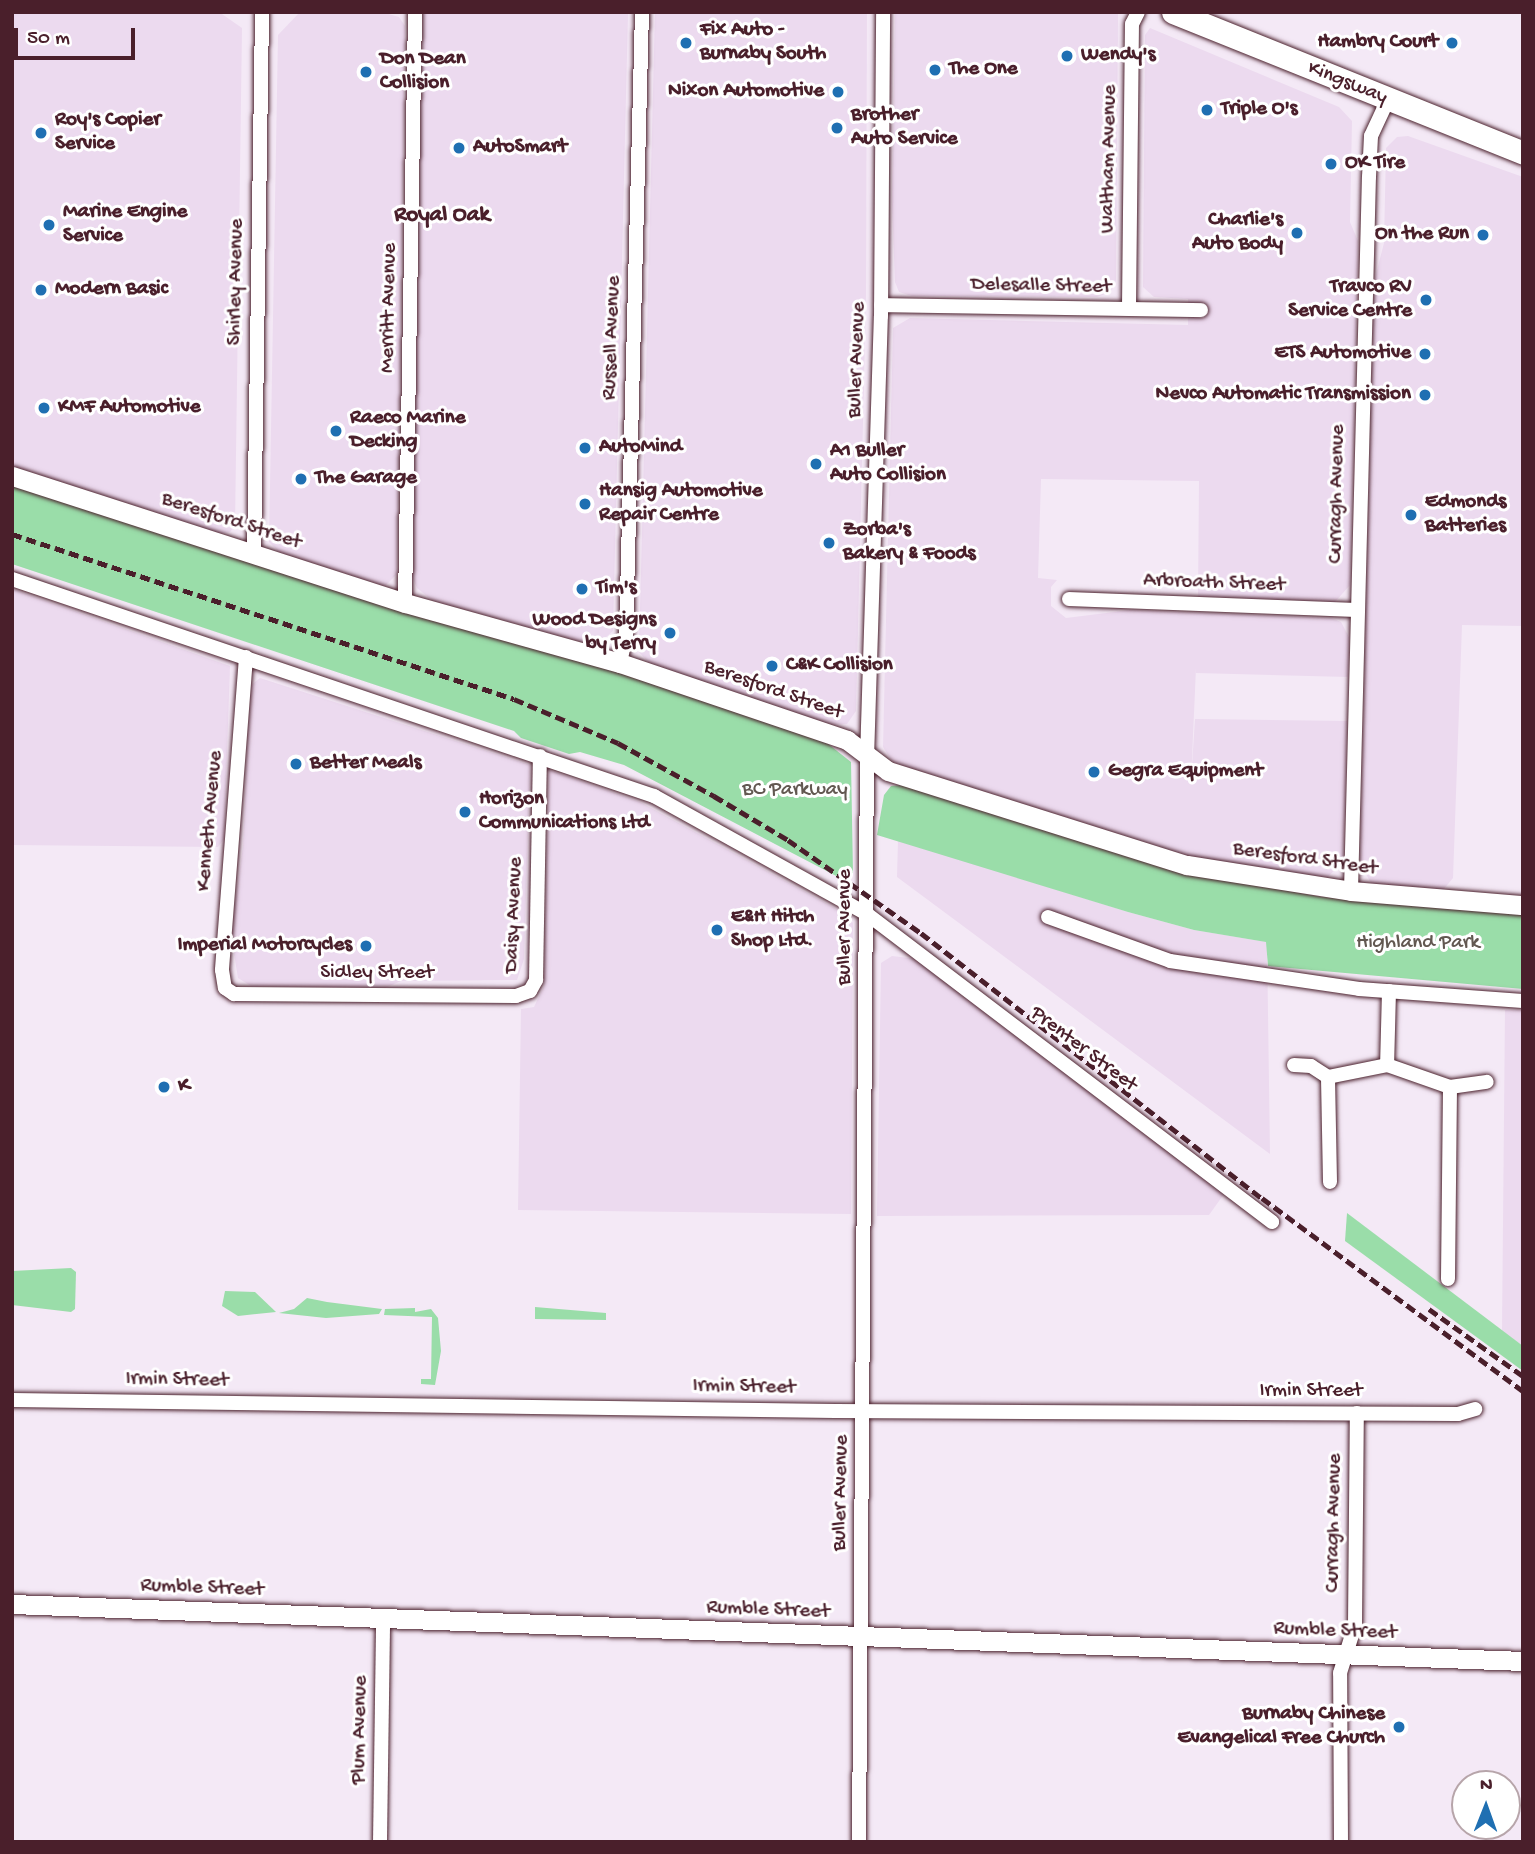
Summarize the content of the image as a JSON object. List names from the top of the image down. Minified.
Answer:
{"streets":{"main road":["Kingsway"],"street":["Waltham Avenue","Shirley Avenue","Delesalle Street","Merritt Avenue","Russell Avenue","Buller Avenue","Curragh Avenue","Beresford Street","Arbroath Street","Kenneth Avenue","Daisy Avenue","Sidley Street","Prenter Street","Irmin Street","Rumble Street","Plum Avenue"]},"crossings":[["Kingsway","Curragh Avenue"],["Waltham Avenue","Delesalle Street"],["Shirley Avenue","Beresford Street"],["Delesalle Street","Buller Avenue"],["Merritt Avenue","Beresford Street"],["Russell Avenue","Beresford Street"],["Buller Avenue","Beresford Street"],["Buller Avenue","Prenter Street"],["Buller Avenue","Irmin Street"],["Buller Avenue","Rumble Street"],["Curragh Avenue","Beresford Street"],["Curragh Avenue","Arbroath Street"],["Curragh Avenue","Irmin Street"],["Curragh Avenue","Rumble Street"],["Kenneth Avenue","Sidley Street"],["Daisy Avenue","Sidley Street"],["Rumble Street","Plum Avenue"]],"districts":["Royal Oak"],"parks":["BC Parkway","Highland Park"],"places":["Fix Auto - Burnaby South","Hambry Court","Wendy's","The One","Don Dean Collision","Nixon Automotive","Triple O's","Brother Auto Service","Roy's Copier Service","AutoSmart","OK Tire","Marine Engine Service","Charlie's Auto Body","On the Run","Modern Basic","Travco RV Service Centre","ETS Automotive","Nevco Automatic Transmission","KMF Automotive","Raeco Marine Decking","AutoMind","A1 Buller Auto Collision","The Garage","Hansig Automotive Repair Centre","Edmonds Batteries","Zorba's Bakery & Foods","Tim's","Wood Designs by Terry","C&K Collision","Better Meals","Gegra Equipment","Horizon Communications Ltd","E&H Hitch Shop Ltd.","Imperial Motorcycles","K","Burnaby Chinese Evangelical Free Church"],"scale_bar":"50 m","north":"top"}
